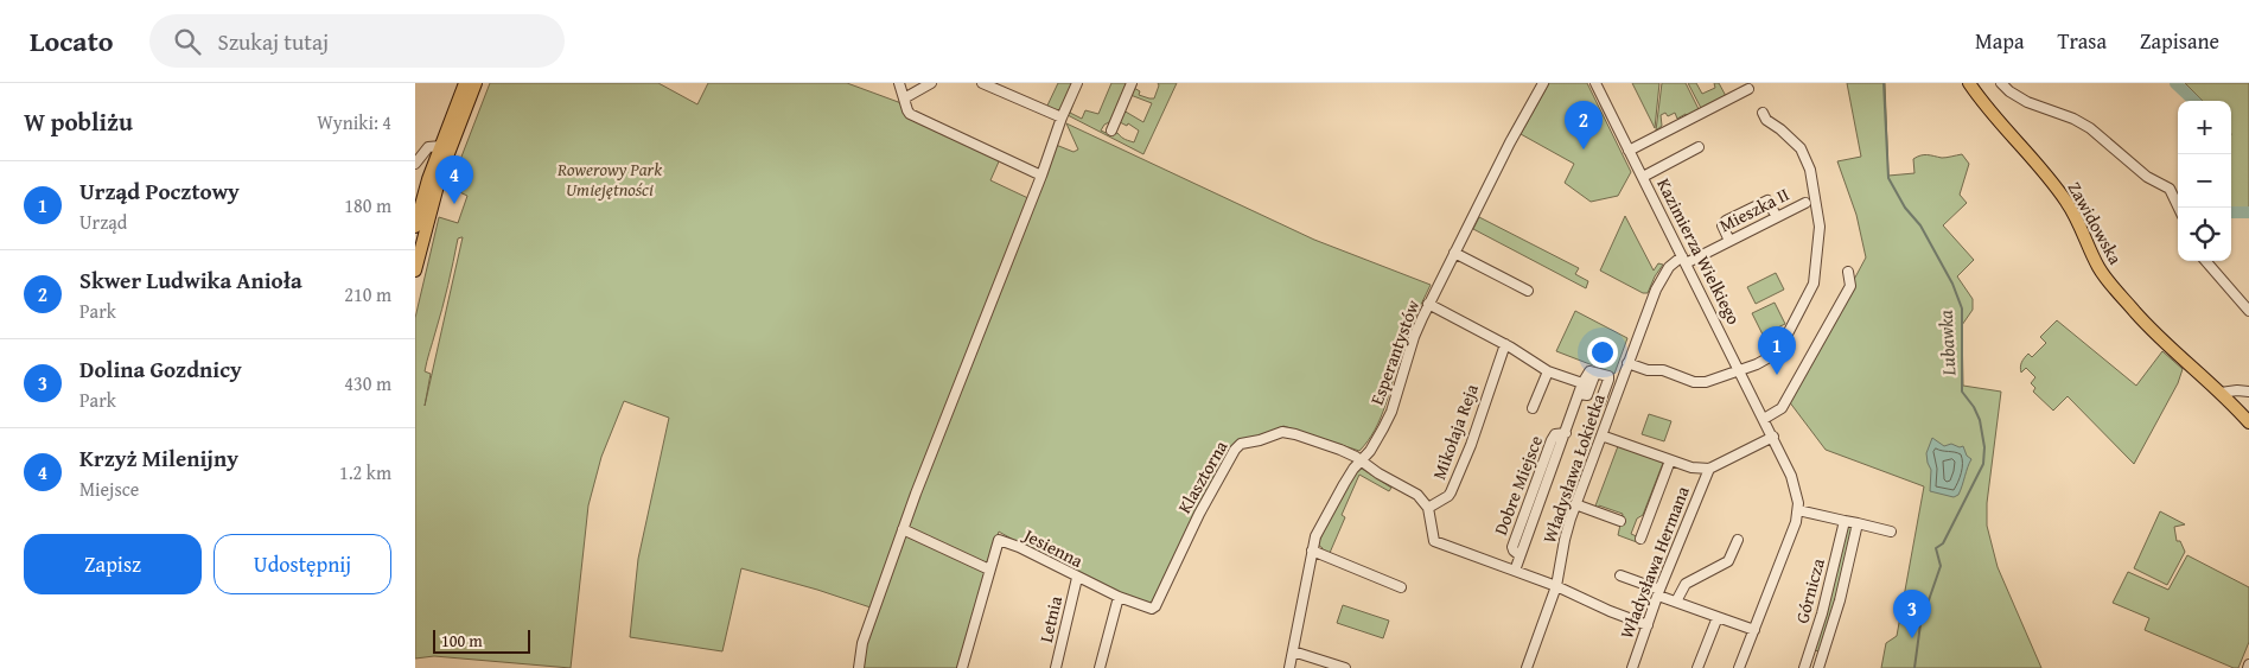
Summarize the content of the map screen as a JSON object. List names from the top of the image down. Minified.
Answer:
{"streets":{"main road":["Zawidowska"],"street":["Mieszka II","Kazimierza Wielkiego","Esperantystów","Mikołaja Reja","Władysława Łokietka","Klasztorna","Dobre Miejsce","Jesienna","Władysława Hermana","Górnicza","Letnia"]},"crossings":[["Mieszka II","Kazimierza Wielkiego"],["Mieszka II","Władysława Łokietka"],["Kazimierza Wielkiego","Władysława Łokietka"],["Esperantystów","Mikołaja Reja"],["Esperantystów","Klasztorna"],["Mikołaja Reja","Klasztorna"],["Klasztorna","Jesienna"],["Jesienna","Letnia"]],"water":["Lubawka"],"parks":["Rowerowy Park Umiejętności"],"scale_bar":"100 m","page":{"header":"Locato","search":"Szukaj tutaj","nav":["Mapa","Trasa","Zapisane"],"heading":["W pobliżu","Wyniki: 4"],"map_buttons":["+","−"],"pins":["2","4","1","3"],"list":[{"mark":"1","name":"Urząd Pocztowy","note":"Urząd","value":"180 m"},{"mark":"2","name":"Skwer Ludwika Anioła","note":"Park","value":"210 m"},{"mark":"3","name":"Dolina Gozdnicy","note":"Park","value":"430 m"},{"mark":"4","name":"Krzyż Milenijny","note":"Miejsce","value":"1.2 km"}],"buttons":["Zapisz","Udostępnij"],"scale":"100 m"}}
